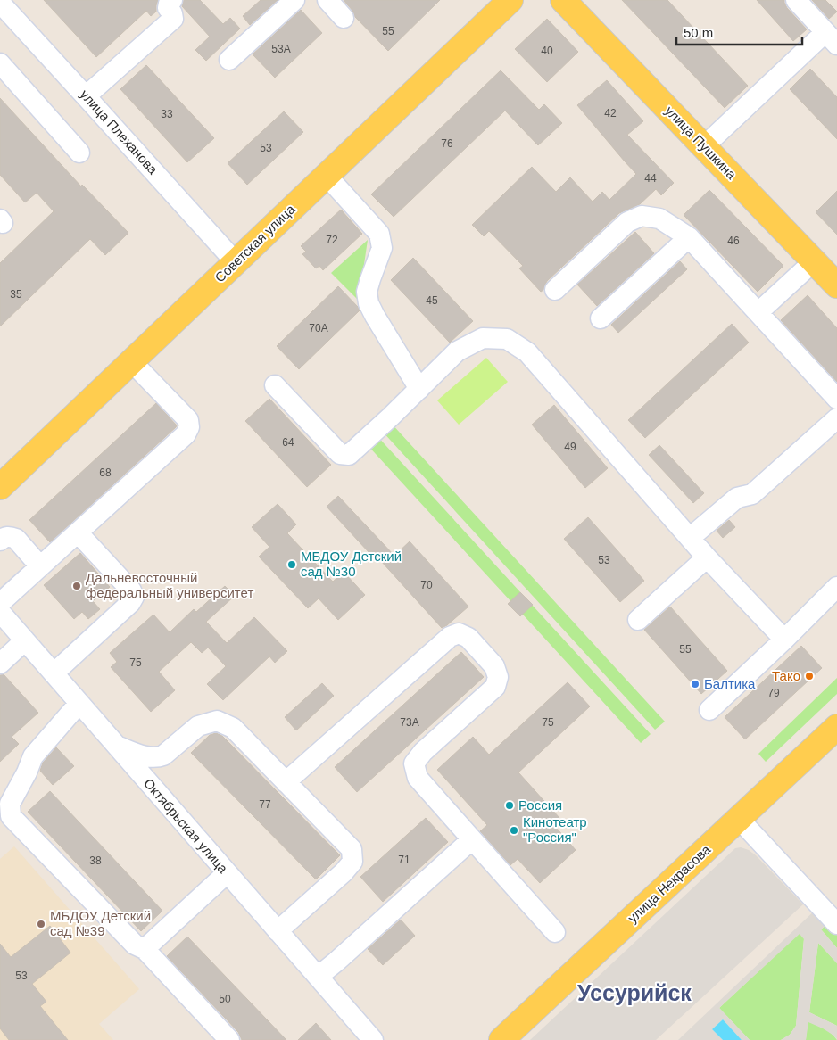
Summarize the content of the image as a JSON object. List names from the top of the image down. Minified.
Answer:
{"streets":{"main road":["улица Пушкина","Советская улица","улица Некрасова"],"street":["улица Плеханова","Октябрьская улица"]},"crossings":[["улица Плеханова","Советская улица"]],"districts":["Уссурийск"],"places":["МБДОУ Детский сад №30","Дальневосточный федеральный университет","Тако","Балтика","Россия","Кинотеатр \"Россия\"","МБДОУ Детский сад №39"],"house_numbers":["55","53А","40","42","33","76","53","44","72","46","35","45","70А","64","49","68","53","70","55","75","79","73А","75","77","71","38","53","50"],"scale_bar":"50 m"}
